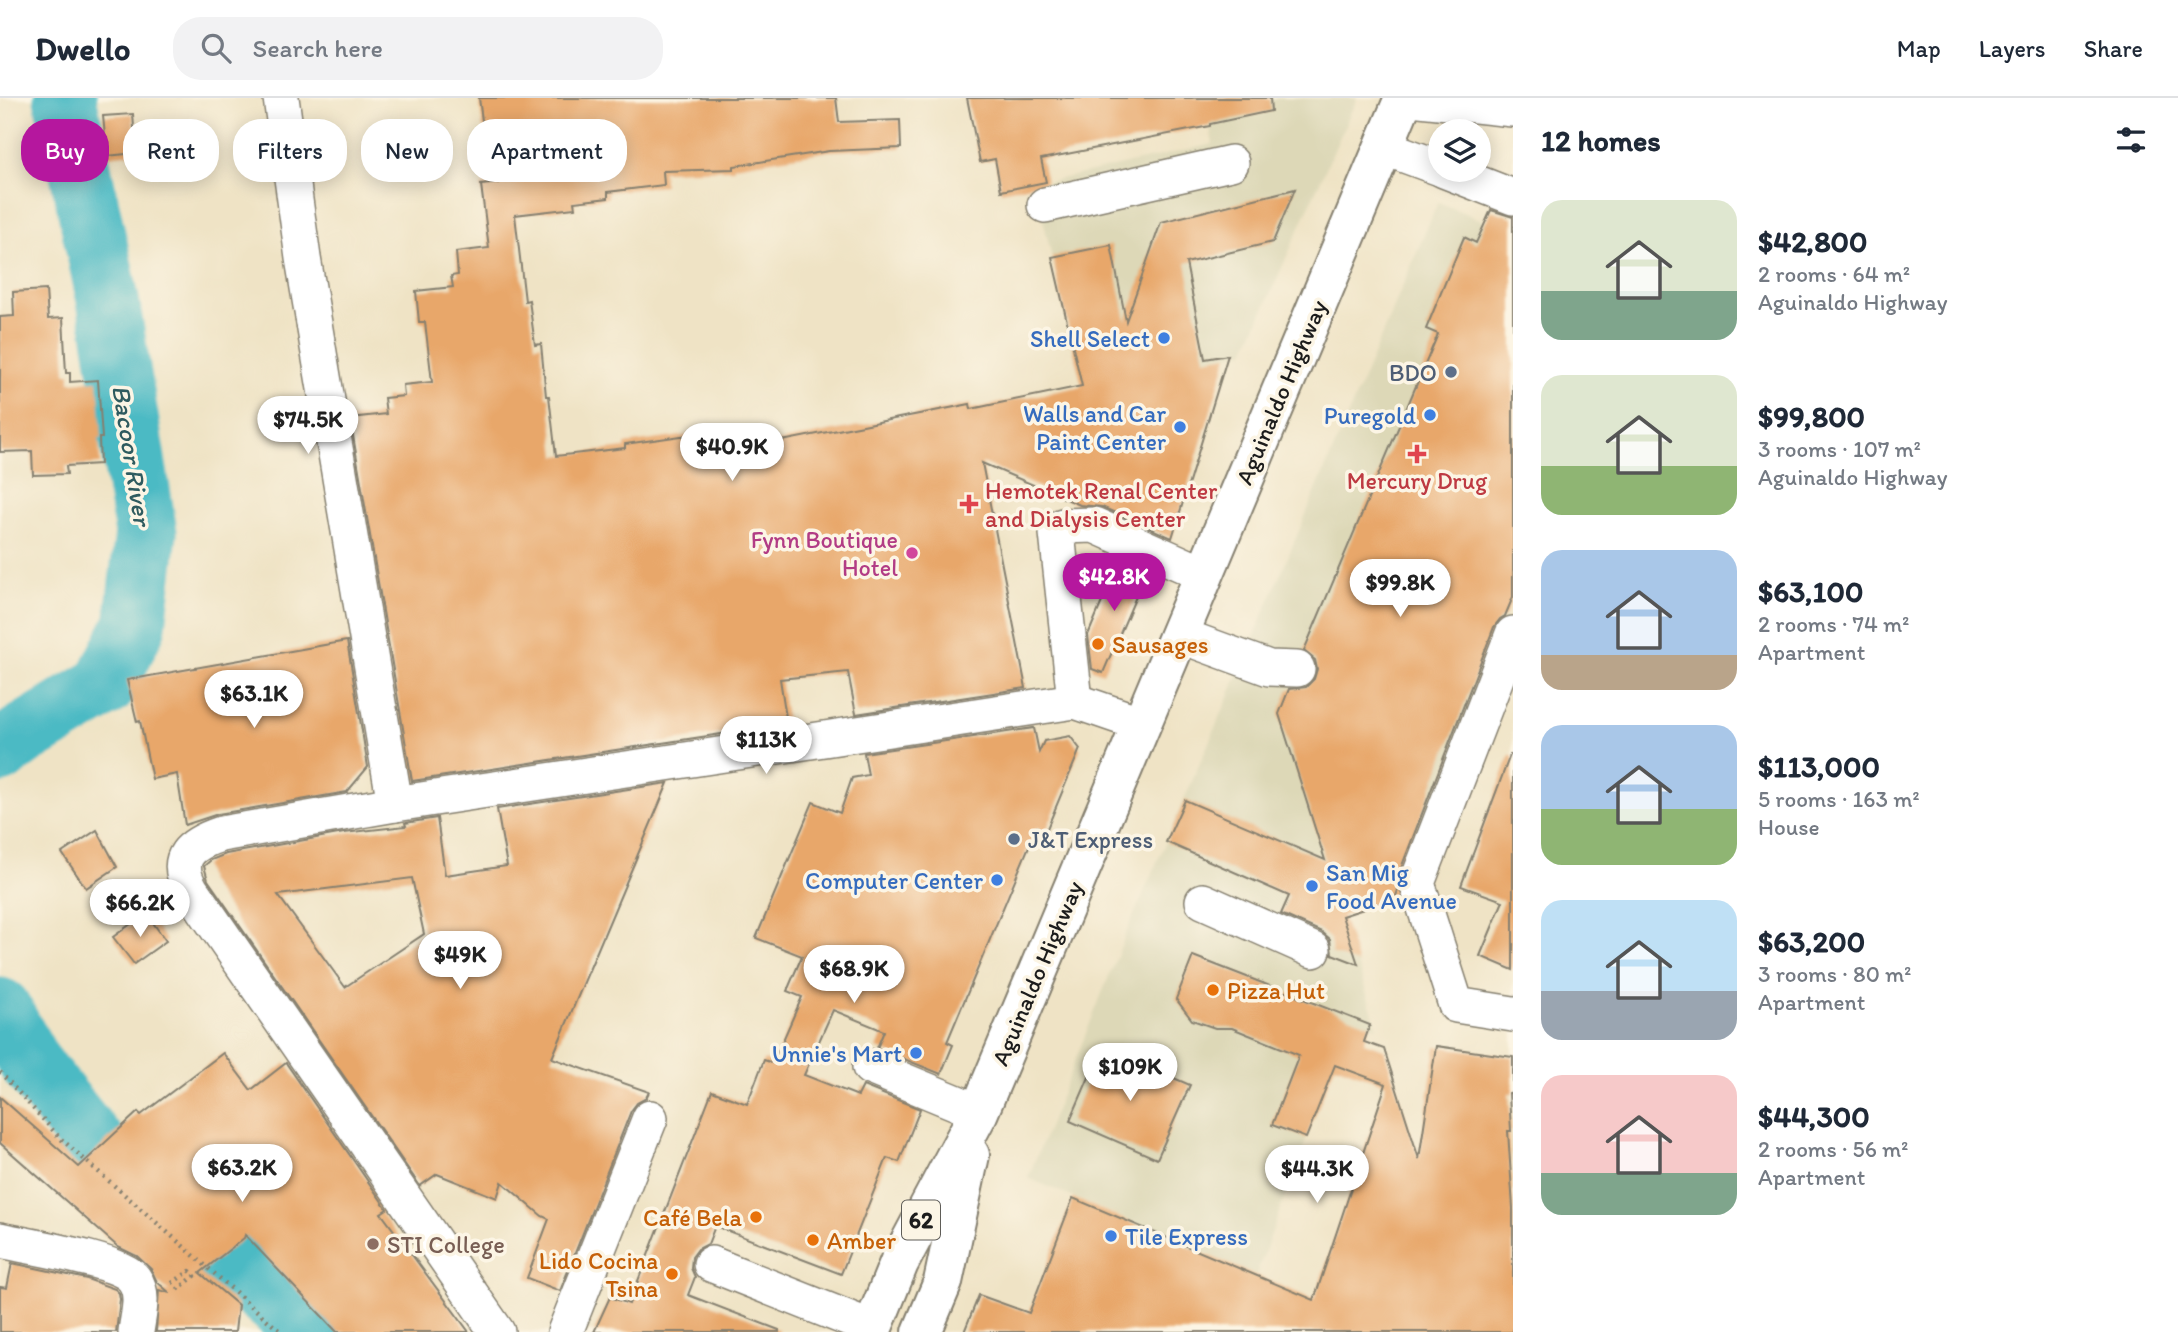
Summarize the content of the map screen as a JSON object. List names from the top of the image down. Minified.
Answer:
{"streets":{"highway":["Aguinaldo Highway","62"]},"water":["Bacoor River"],"places":{"other":["Shell Select","BDO","Puregold","Walls and Car Paint Center","Fynn Boutique Hotel","Sausages","J&T Express","Computer Center","San Mig Food Avenue","Pizza Hut","Unnie's Mart","Café Bela","Tile Express","Amber","STI College","Lido Cocina Tsina"],"health":["Mercury Drug","Hemotek Renal Center and Dialysis Center"]},"page":{"header":"Dwello","search":"Search here","nav":["Map","Layers","Share"],"heading":"12 homes","chip":["Buy","Rent","Filters","New","Apartment"],"list":[{"name":"$42,800","note":"2 rooms · 64 m² · Aguinaldo Highway"},{"name":"$99,800","note":"3 rooms · 107 m² · Aguinaldo Highway"},{"name":"$63,100","note":"2 rooms · 74 m² · Apartment"},{"name":"$113,000","note":"5 rooms · 163 m² · House"},{"name":"$63,200","note":"3 rooms · 80 m² · Apartment"},{"name":"$44,300","note":"2 rooms · 56 m² · Apartment"}],"price":["$74.5K","$40.9K","$42.8K","$99.8K","$63.1K","$113K","$66.2K","$49K","$68.9K","$109K","$63.2K","$44.3K"]}}
